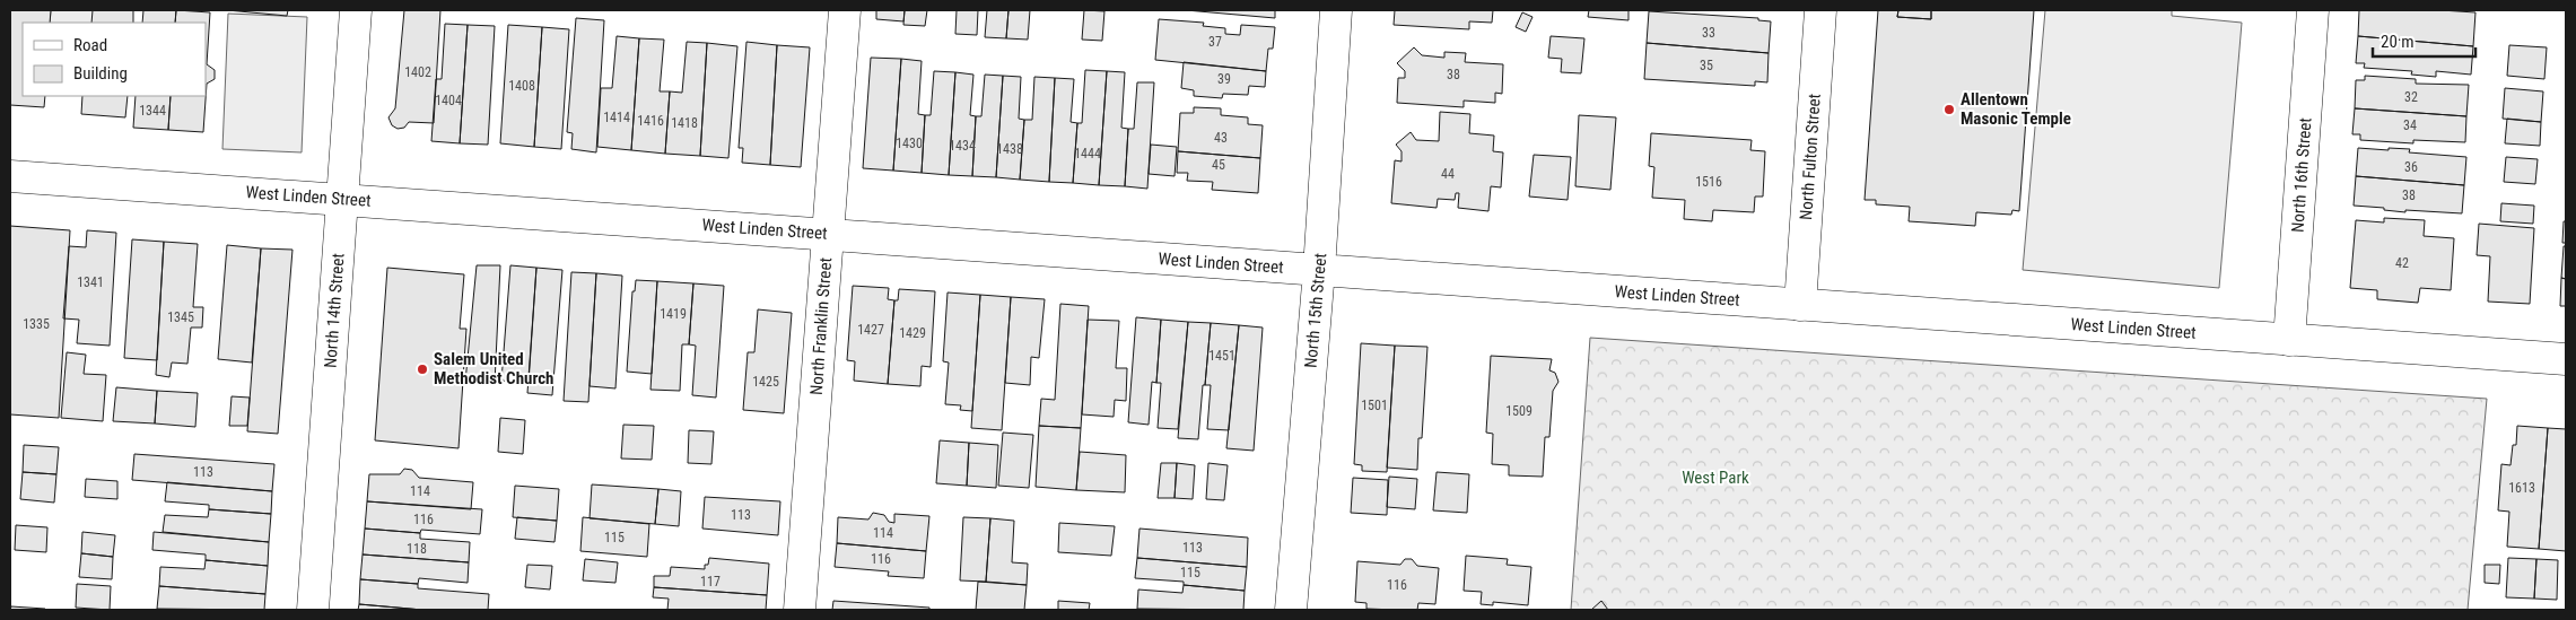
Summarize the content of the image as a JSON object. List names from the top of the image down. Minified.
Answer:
{"streets":{"street":["North Fulton Street","North 16th Street","West Linden Street","North 14th Street","North 15th Street","North Franklin Street"]},"crossings":[["North Fulton Street","West Linden Street"],["North 16th Street","West Linden Street"],["West Linden Street","North 14th Street"],["West Linden Street","North 15th Street"],["West Linden Street","North Franklin Street"]],"parks":["West Park"],"places":["Allentown Masonic Temple","Salem United Methodist Church"],"house_numbers":["33","37","35","1402","38","39","1408","32","1404","1344","1414","1416","1418","34","43","1430","1434","1438","1444","45","36","44","1516","38","42","1341","1419","1345","1335","1427","1429","1451","1425","1501","1509","113","1613","114","113","116","114","115","113","118","116","115","117","116"],"legend":["Road","Building"],"scale_bar":"20 m"}
